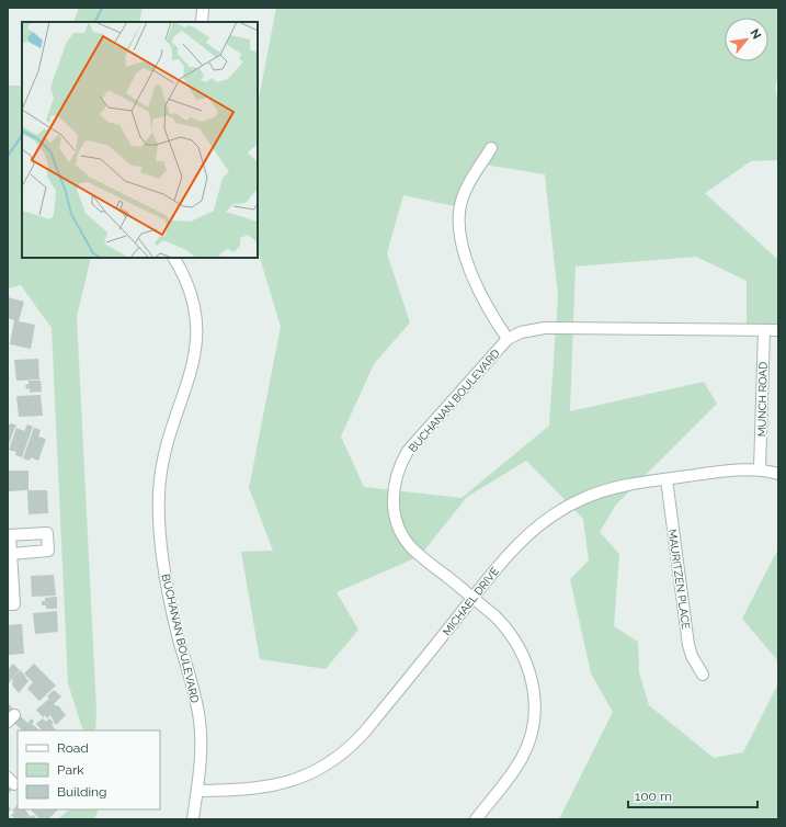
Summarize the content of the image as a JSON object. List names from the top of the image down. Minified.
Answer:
{"streets":{"street":["MUNCH ROAD","BUCHANAN BOULEVARD","MAURITZEN PLACE","MICHAEL DRIVE"]},"crossings":[["MUNCH ROAD","BUCHANAN BOULEVARD"],["MUNCH ROAD","MICHAEL DRIVE"],["BUCHANAN BOULEVARD","MICHAEL DRIVE"],["MAURITZEN PLACE","MICHAEL DRIVE"]],"legend":["Road","Park","Building"],"scale_bar":"100 m","north":"top right"}
